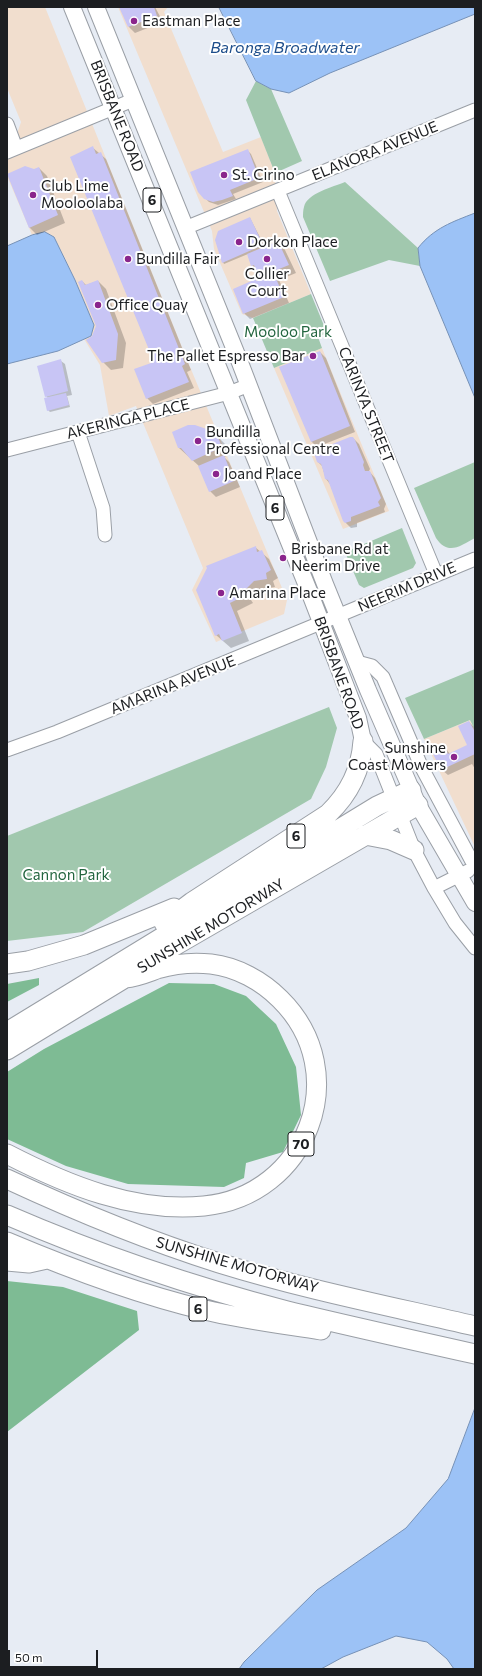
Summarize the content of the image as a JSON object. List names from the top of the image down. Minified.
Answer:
{"streets":{"highway":["6","SUNSHINE MOTORWAY","70"],"main road":["BRISBANE ROAD"],"street":["ELANORA AVENUE","CARINYA STREET","AKERINGA PLACE","NEERIM DRIVE","AMARINA AVENUE"]},"crossings":[["BRISBANE ROAD","ELANORA AVENUE"],["BRISBANE ROAD","6"],["BRISBANE ROAD","AKERINGA PLACE"],["BRISBANE ROAD","NEERIM DRIVE"],["BRISBANE ROAD","AMARINA AVENUE"],["BRISBANE ROAD","SUNSHINE MOTORWAY"],["ELANORA AVENUE","CARINYA STREET"],["6","SUNSHINE MOTORWAY"],["CARINYA STREET","NEERIM DRIVE"],["NEERIM DRIVE","AMARINA AVENUE"],["SUNSHINE MOTORWAY","70"]],"water":["Baronga Broadwater"],"parks":["Mooloo Park","Cannon Park"],"places":["Eastman Place","St. Cirino","Club Lime Mooloolaba","Dorkon Place","Bundilla Fair","Collier Court","Office Quay","The Pallet Espresso Bar","Bundilla Professional Centre","Joand Place","Brisbane Rd at Neerim Drive","Amarina Place","Sunshine Coast Mowers"],"scale_bar":"50 m"}
